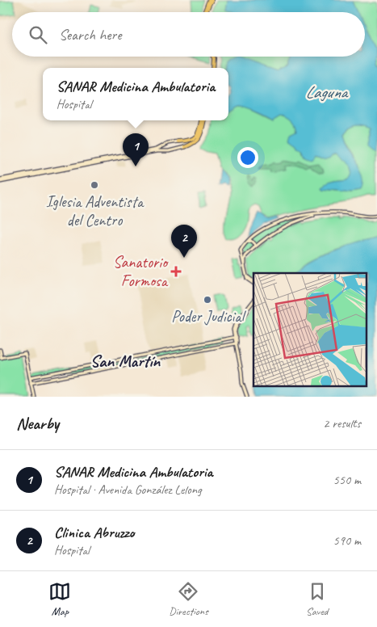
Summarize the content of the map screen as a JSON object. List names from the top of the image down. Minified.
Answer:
{"districts":["San Martín"],"water":["Laguna"],"places":{"other":["Iglesia Adventista del Centro","Poder Judicial"],"health":["Sanatorio Formosa"]},"page":{"search":"Search here","popup":["SANAR Medicina Ambulatoria","Hospital"],"pins":["1","2"],"heading":["Nearby","2 results"],"list":[{"mark":"1","name":"SANAR Medicina Ambulatoria","note":"Hospital · Avenida González Lelong","value":"550 m"},{"mark":"2","name":"Clinica Abruzzo","note":"Hospital","value":"590 m"}],"nav":["Map","Directions","Saved"]}}
